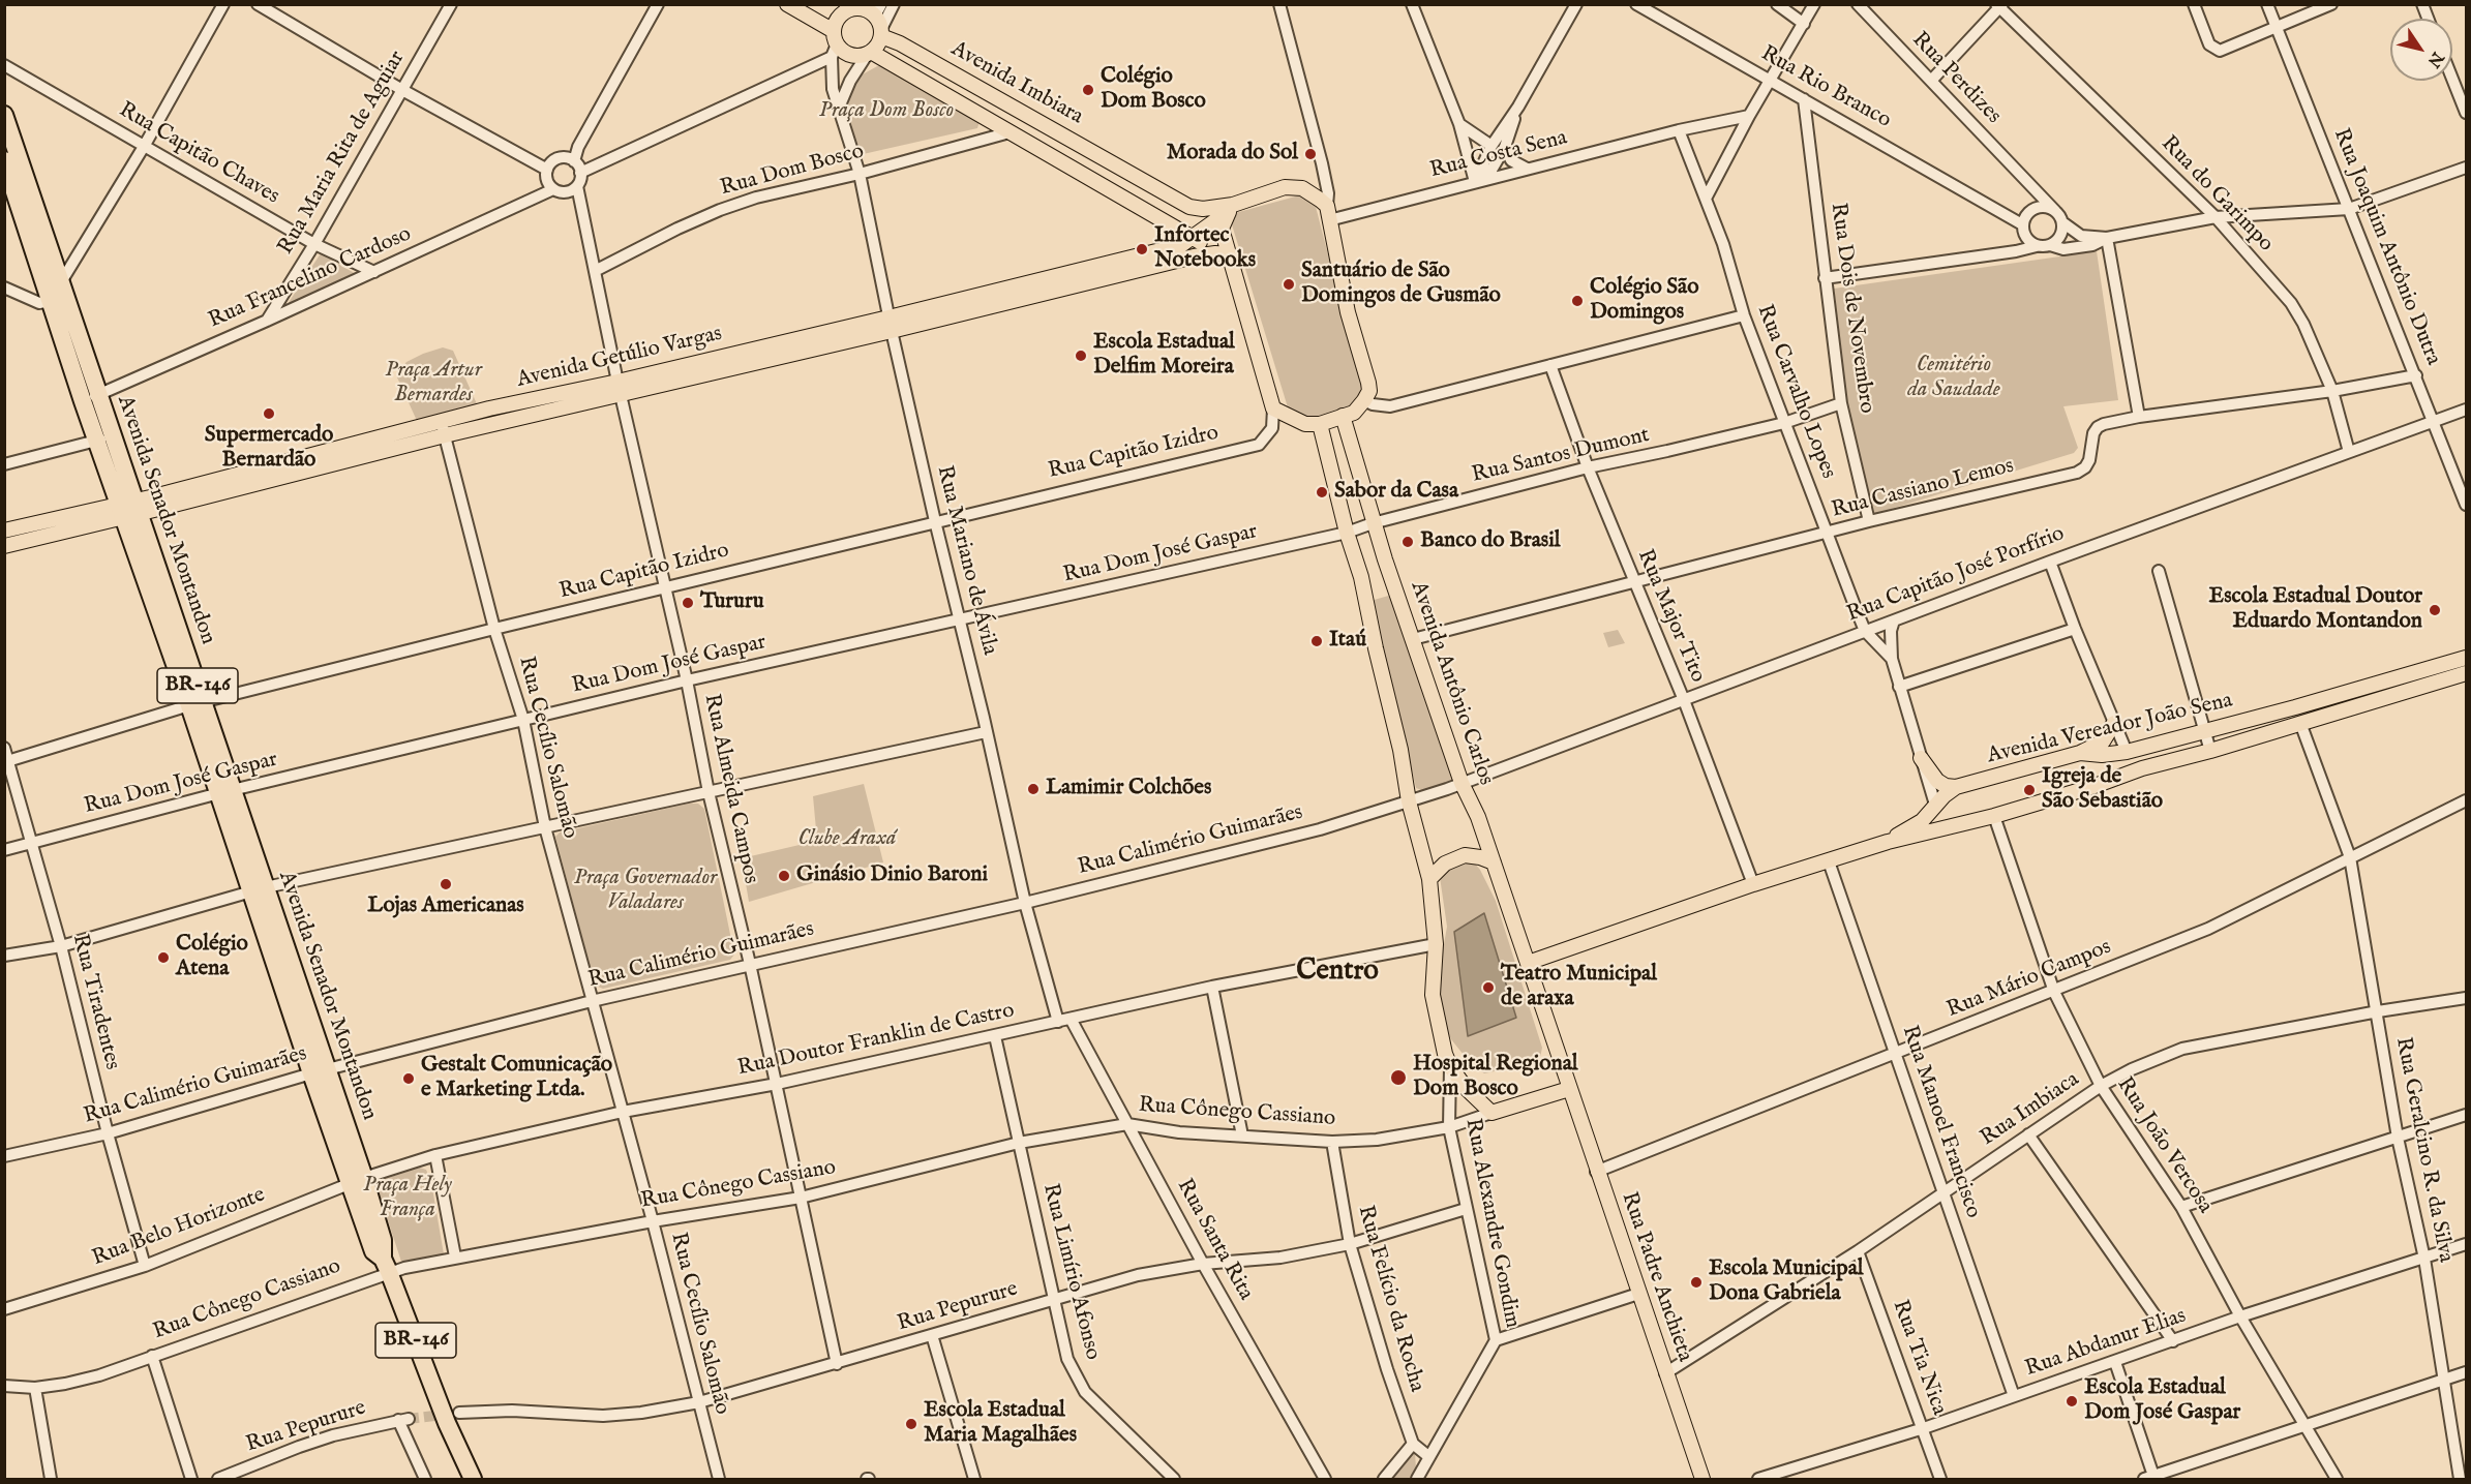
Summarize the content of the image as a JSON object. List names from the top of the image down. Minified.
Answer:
{"streets":{"highway":["Avenida Senador Montandon","BR-146"],"main road":["Avenida Imbiara","Avenida Getúlio Vargas","Avenida Antônio Carlos","Avenida Vereador João Sena","Rua Padre Anchieta"],"street":["Rua Perdizes","Rua Rio Branco","Rua Maria Rita de Aguiar","Rua Capitão Chaves","Rua Costa Sena","Rua Dom Bosco","Rua do Garimpo","Rua Joaquim Antônio Dutra","Rua Francelino Cardoso","Rua Dois de Novembro","Rua Carvalho Lopes","Rua Capitão Izidro","Rua Santos Dumont","Rua Cassiano Lemos","Rua Dom José Gaspar","Rua Mariano de Ávila","Rua Capitão José Porfírio","Rua Major Tito","Rua Cecílio Salomão","Rua Almeida Campos","Rua Calimério Guimarães","Rua Mário Campos","Rua Tiradentes","Rua Doutor Franklin de Castro","Rua Imbiaca","Rua Cônego Cassiano","Rua Manoel Francisco","Rua João Vercosa","Rua Geralcino R. da Silva","Rua Alexandre Gondim","Rua Belo Horizonte","Rua Santa Rita","Rua Limírio Afonso","Rua Felício da Rocha","Rua Pepurure","Rua Abdanur Elias","Rua Tia Nica"]},"crossings":[["Rua Perdizes","Rua Rio Branco"],["Avenida Imbiara","Rua Dom Bosco"],["Avenida Imbiara","Avenida Getúlio Vargas"],["Avenida Imbiara","Rua Mariano de Ávila"],["Rua Rio Branco","Rua Dois de Novembro"],["Rua Maria Rita de Aguiar","Rua Capitão Chaves"],["Rua Maria Rita de Aguiar","Rua Francelino Cardoso"],["Rua Capitão Chaves","Rua Francelino Cardoso"],["Rua Costa Sena","Rua Carvalho Lopes"],["Rua Dom Bosco","Rua Mariano de Ávila"],["Rua Dom Bosco","Rua Almeida Campos"],["Rua do Garimpo","Rua Cassiano Lemos"],["Rua do Garimpo","Rua Capitão José Porfírio"],["Rua Joaquim Antônio Dutra","Rua Cassiano Lemos"],["Rua Joaquim Antônio Dutra","Rua Capitão José Porfírio"],["Rua Francelino Cardoso","Avenida Senador Montandon"],["Rua Francelino Cardoso","Rua Almeida Campos"],["Rua Dois de Novembro","Rua Santos Dumont"],["Rua Dois de Novembro","Rua Cassiano Lemos"],["Avenida Getúlio Vargas","Avenida Senador Montandon"],["Avenida Getúlio Vargas","Rua Mariano de Ávila"],["Avenida Getúlio Vargas","Rua Cecílio Salomão"],["Avenida Getúlio Vargas","Rua Almeida Campos"],["Rua Carvalho Lopes","Rua Santos Dumont"],["Rua Carvalho Lopes","Rua Cassiano Lemos"],["Rua Carvalho Lopes","Rua Capitão José Porfírio"],["Rua Carvalho Lopes","Avenida Vereador João Sena"],["Rua Capitão Izidro","Avenida Senador Montandon"],["Rua Capitão Izidro","Rua Mariano de Ávila"],["Rua Capitão Izidro","Rua Cecílio Salomão"],["Rua Capitão Izidro","Rua Almeida Campos"],["Rua Capitão Izidro","Rua Tiradentes"],["Rua Santos Dumont","Rua Dom José Gaspar"],["Rua Santos Dumont","Rua Major Tito"],["Rua Santos Dumont","Avenida Antônio Carlos"],["Rua Cassiano Lemos","Rua Major Tito"],["Rua Cassiano Lemos","Avenida Antônio Carlos"],["Avenida Senador Montandon","Rua Dom José Gaspar"],["Avenida Senador Montandon","Rua Calimério Guimarães"],["Avenida Senador Montandon","Rua Doutor Franklin de Castro"],["Avenida Senador Montandon","Rua Cônego Cassiano"],["Avenida Senador Montandon","Rua Belo Horizonte"],["Rua Dom José Gaspar","Rua Mariano de Ávila"],["Rua Dom José Gaspar","Rua Cecílio Salomão"],["Rua Dom José Gaspar","Rua Almeida Campos"],["Rua Dom José Gaspar","Rua Tiradentes"],["Rua Mariano de Ávila","Rua Calimério Guimarães"],["Rua Mariano de Ávila","Rua Doutor Franklin de Castro"],["Rua Capitão José Porfírio","Rua Major Tito"],["Rua Capitão José Porfírio","Avenida Antônio Carlos"],["Rua Capitão José Porfírio","Rua Calimério Guimarães"],["Rua Major Tito","Avenida Vereador João Sena"],["Avenida Antônio Carlos","Avenida Vereador João Sena"],["Avenida Antônio Carlos","Rua Calimério Guimarães"],["Avenida Antônio Carlos","Rua Padre Anchieta"],["Avenida Vereador João Sena","Rua Manoel Francisco"],["Avenida Vereador João Sena","Rua João Vercosa"],["Avenida Vereador João Sena","Rua Geralcino R. da Silva"],["Avenida Vereador João Sena","Rua Padre Anchieta"],["Rua Cecílio Salomão","Rua Calimério Guimarães"],["Rua Cecílio Salomão","Rua Doutor Franklin de Castro"],["Rua Cecílio Salomão","Rua Cônego Cassiano"],["Rua Cecílio Salomão","Rua Pepurure"],["Rua Almeida Campos","Rua Calimério Guimarães"],["Rua Almeida Campos","Rua Doutor Franklin de Castro"],["Rua Almeida Campos","Rua Cônego Cassiano"],["Rua Almeida Campos","Rua Pepurure"],["Rua Calimério Guimarães","Rua Tiradentes"],["Rua Mário Campos","Rua Manoel Francisco"],["Rua Mário Campos","Rua João Vercosa"],["Rua Mário Campos","Rua Geralcino R. da Silva"],["Rua Mário Campos","Rua Padre Anchieta"],["Rua Tiradentes","Rua Belo Horizonte"],["Rua Doutor Franklin de Castro","Rua Belo Horizonte"],["Rua Doutor Franklin de Castro","Rua Santa Rita"],["Rua Doutor Franklin de Castro","Rua Limírio Afonso"],["Rua Imbiaca","Rua Manoel Francisco"],["Rua Imbiaca","Rua João Vercosa"],["Rua Imbiaca","Rua Geralcino R. da Silva"],["Rua Imbiaca","Rua Padre Anchieta"],["Rua Imbiaca","Rua Tia Nica"],["Rua Cônego Cassiano","Rua Alexandre Gondim"],["Rua Cônego Cassiano","Rua Santa Rita"],["Rua Cônego Cassiano","Rua Limírio Afonso"],["Rua Cônego Cassiano","Rua Felício da Rocha"],["Rua Manoel Francisco","Rua Abdanur Elias"],["Rua João Vercosa","Rua Abdanur Elias"],["Rua Geralcino R. da Silva","Rua Abdanur Elias"],["Rua Alexandre Gondim","Rua Pepurure"],["Rua Santa Rita","Rua Pepurure"],["Rua Limírio Afonso","Rua Pepurure"],["Rua Felício da Rocha","Rua Pepurure"],["Rua Abdanur Elias","Rua Tia Nica"]],"districts":["Centro"],"parks":["Praça Dom Bosco","Cemitério da Saudade","Praça Artur Bernardes","Clube Araxá","Praça Governador Valadares","Praça Hely França"],"places":["Colégio Dom Bosco","Morada do Sol","Infortec Notebooks","Santuário de São Domingos de Gusmão","Colégio São Domingos","Escola Estadual Delfim Moreira","Supermercado Bernardão","Sabor da Casa","Banco do Brasil","Tururu","Escola Estadual Doutor Eduardo Montandon","Itaú","Lamimir Colchões","Igreja de São Sebastião","Ginásio Dinio Baroni","Lojas Americanas","Colégio Atena","Teatro Municipal de araxa","Hospital Regional Dom Bosco","Gestalt Comunicação e Marketing Ltda.","Escola Municipal Dona Gabriela","Escola Estadual Dom José Gaspar","Escola Estadual Maria Magalhães"],"north":"bottom right"}
